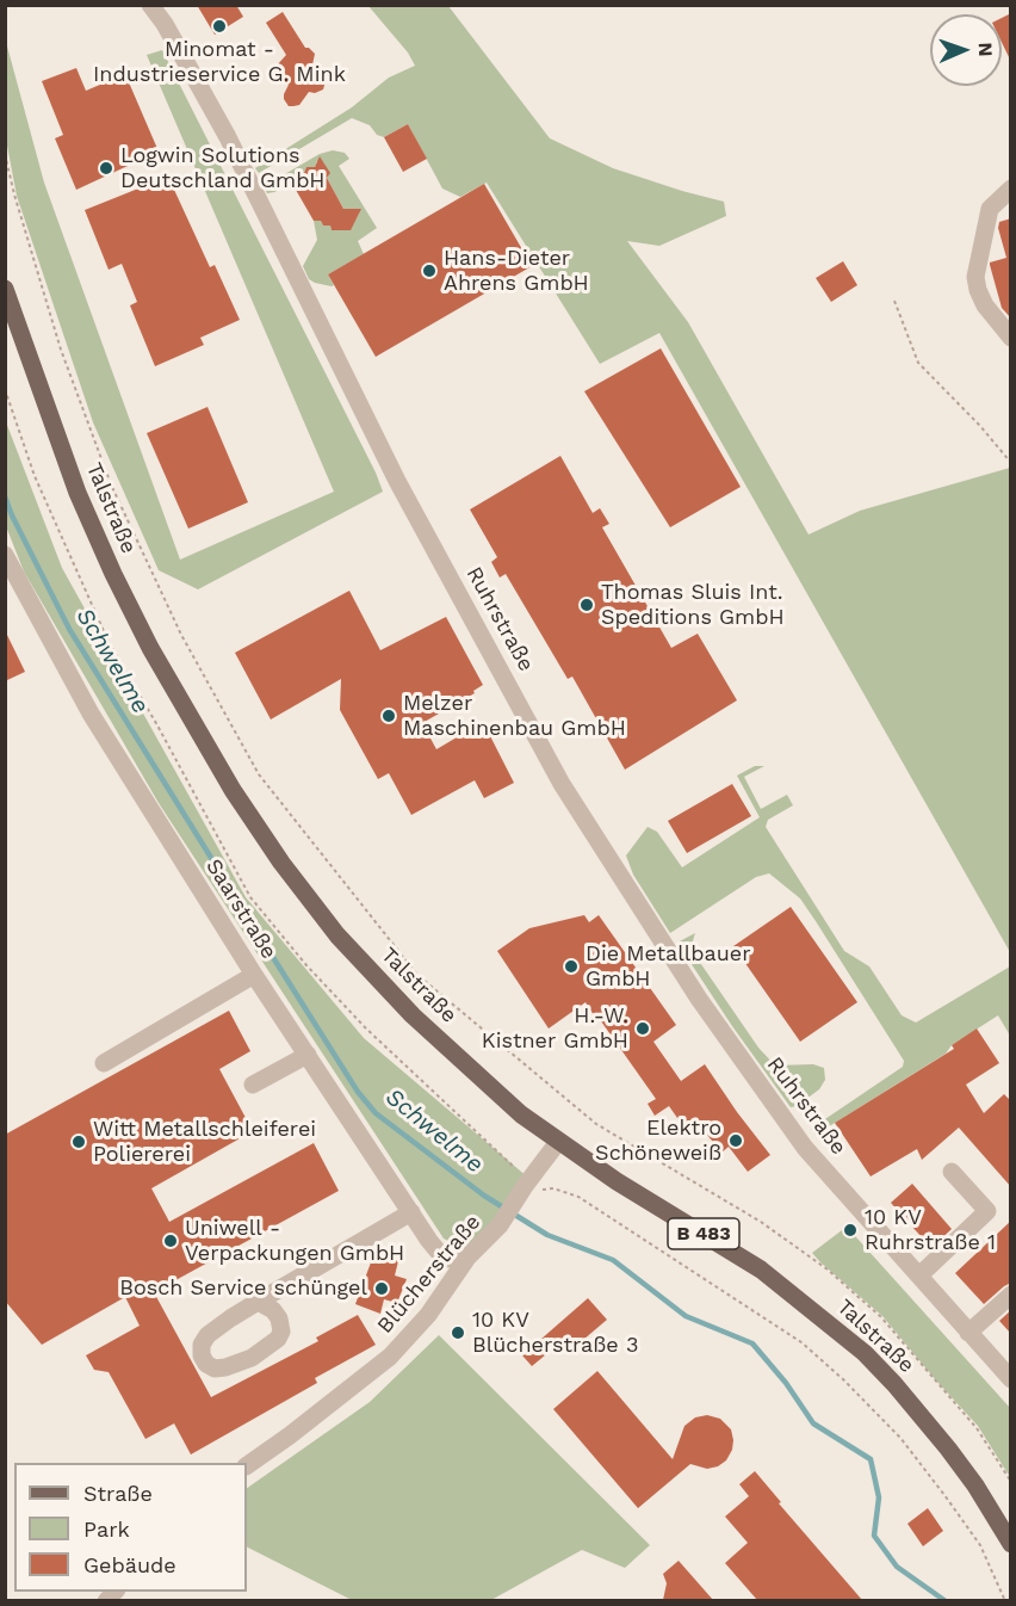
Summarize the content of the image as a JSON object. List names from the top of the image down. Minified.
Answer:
{"streets":{"main road":["Talstraße","B 483"],"street":["Ruhrstraße","Saarstraße","Blücherstraße"]},"crossings":[["Talstraße","Blücherstraße"],["Saarstraße","Blücherstraße"]],"water":["Schwelme"],"places":["Minomat - Industrieservice G. Mink","Logwin Solutions Deutschland GmbH","Hans-Dieter Ahrens GmbH","Thomas Sluis Int. Speditions GmbH","Melzer Maschinenbau GmbH","Die Metallbauer GmbH","H.-W. Kistner GmbH","Elektro Schöneweiß","Witt Metallschleiferei Poliererei","10 KV Ruhrstraße 1","Uniwell - Verpackungen GmbH","Bosch Service schüngel","10 KV Blücherstraße 3"],"legend":["Straße","Park","Gebäude"],"north":"right"}
